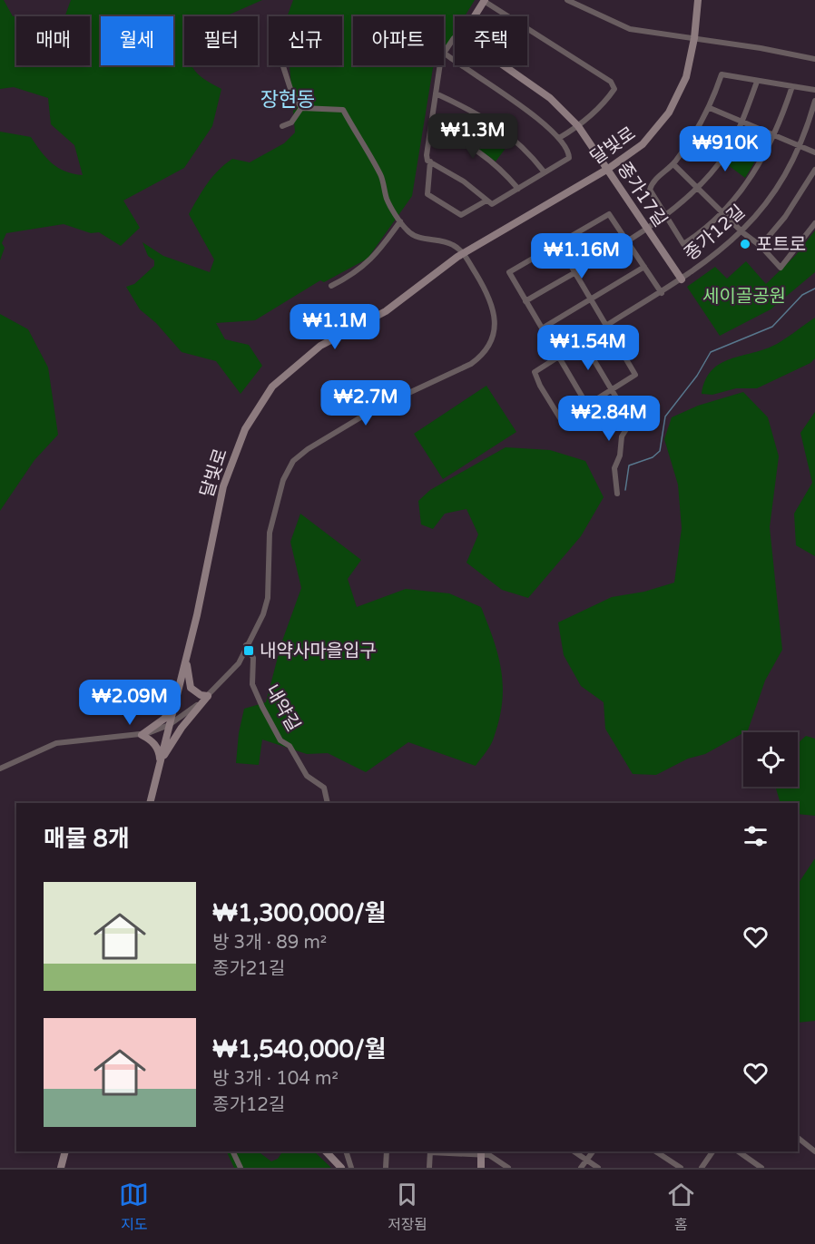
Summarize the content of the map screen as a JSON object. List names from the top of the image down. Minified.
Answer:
{"streets":{"main road":["달빛로","종가17길"],"street":["종가12길","내약길"]},"crossings":[["달빛로","종가17길"],["종가17길","종가12길"]],"districts":["장현동"],"parks":["세이골공원"],"places":{"other":["포트로"],"transit":["내약사마을입구"]},"page":{"chip":["매매","월세","필터","신규","아파트","주택"],"price":["₩1.3M","₩910K","₩1.16M","₩1.1M","₩1.54M","₩2.7M","₩2.84M","₩2.09M"],"heading":"매물 8개","list":[{"name":"₩1,300,000/월","note":"방 3개 · 89 m² · 종가21길"},{"name":"₩1,540,000/월","note":"방 3개 · 104 m² · 종가12길"}],"tabs":["지도","저장됨","홈"]}}
